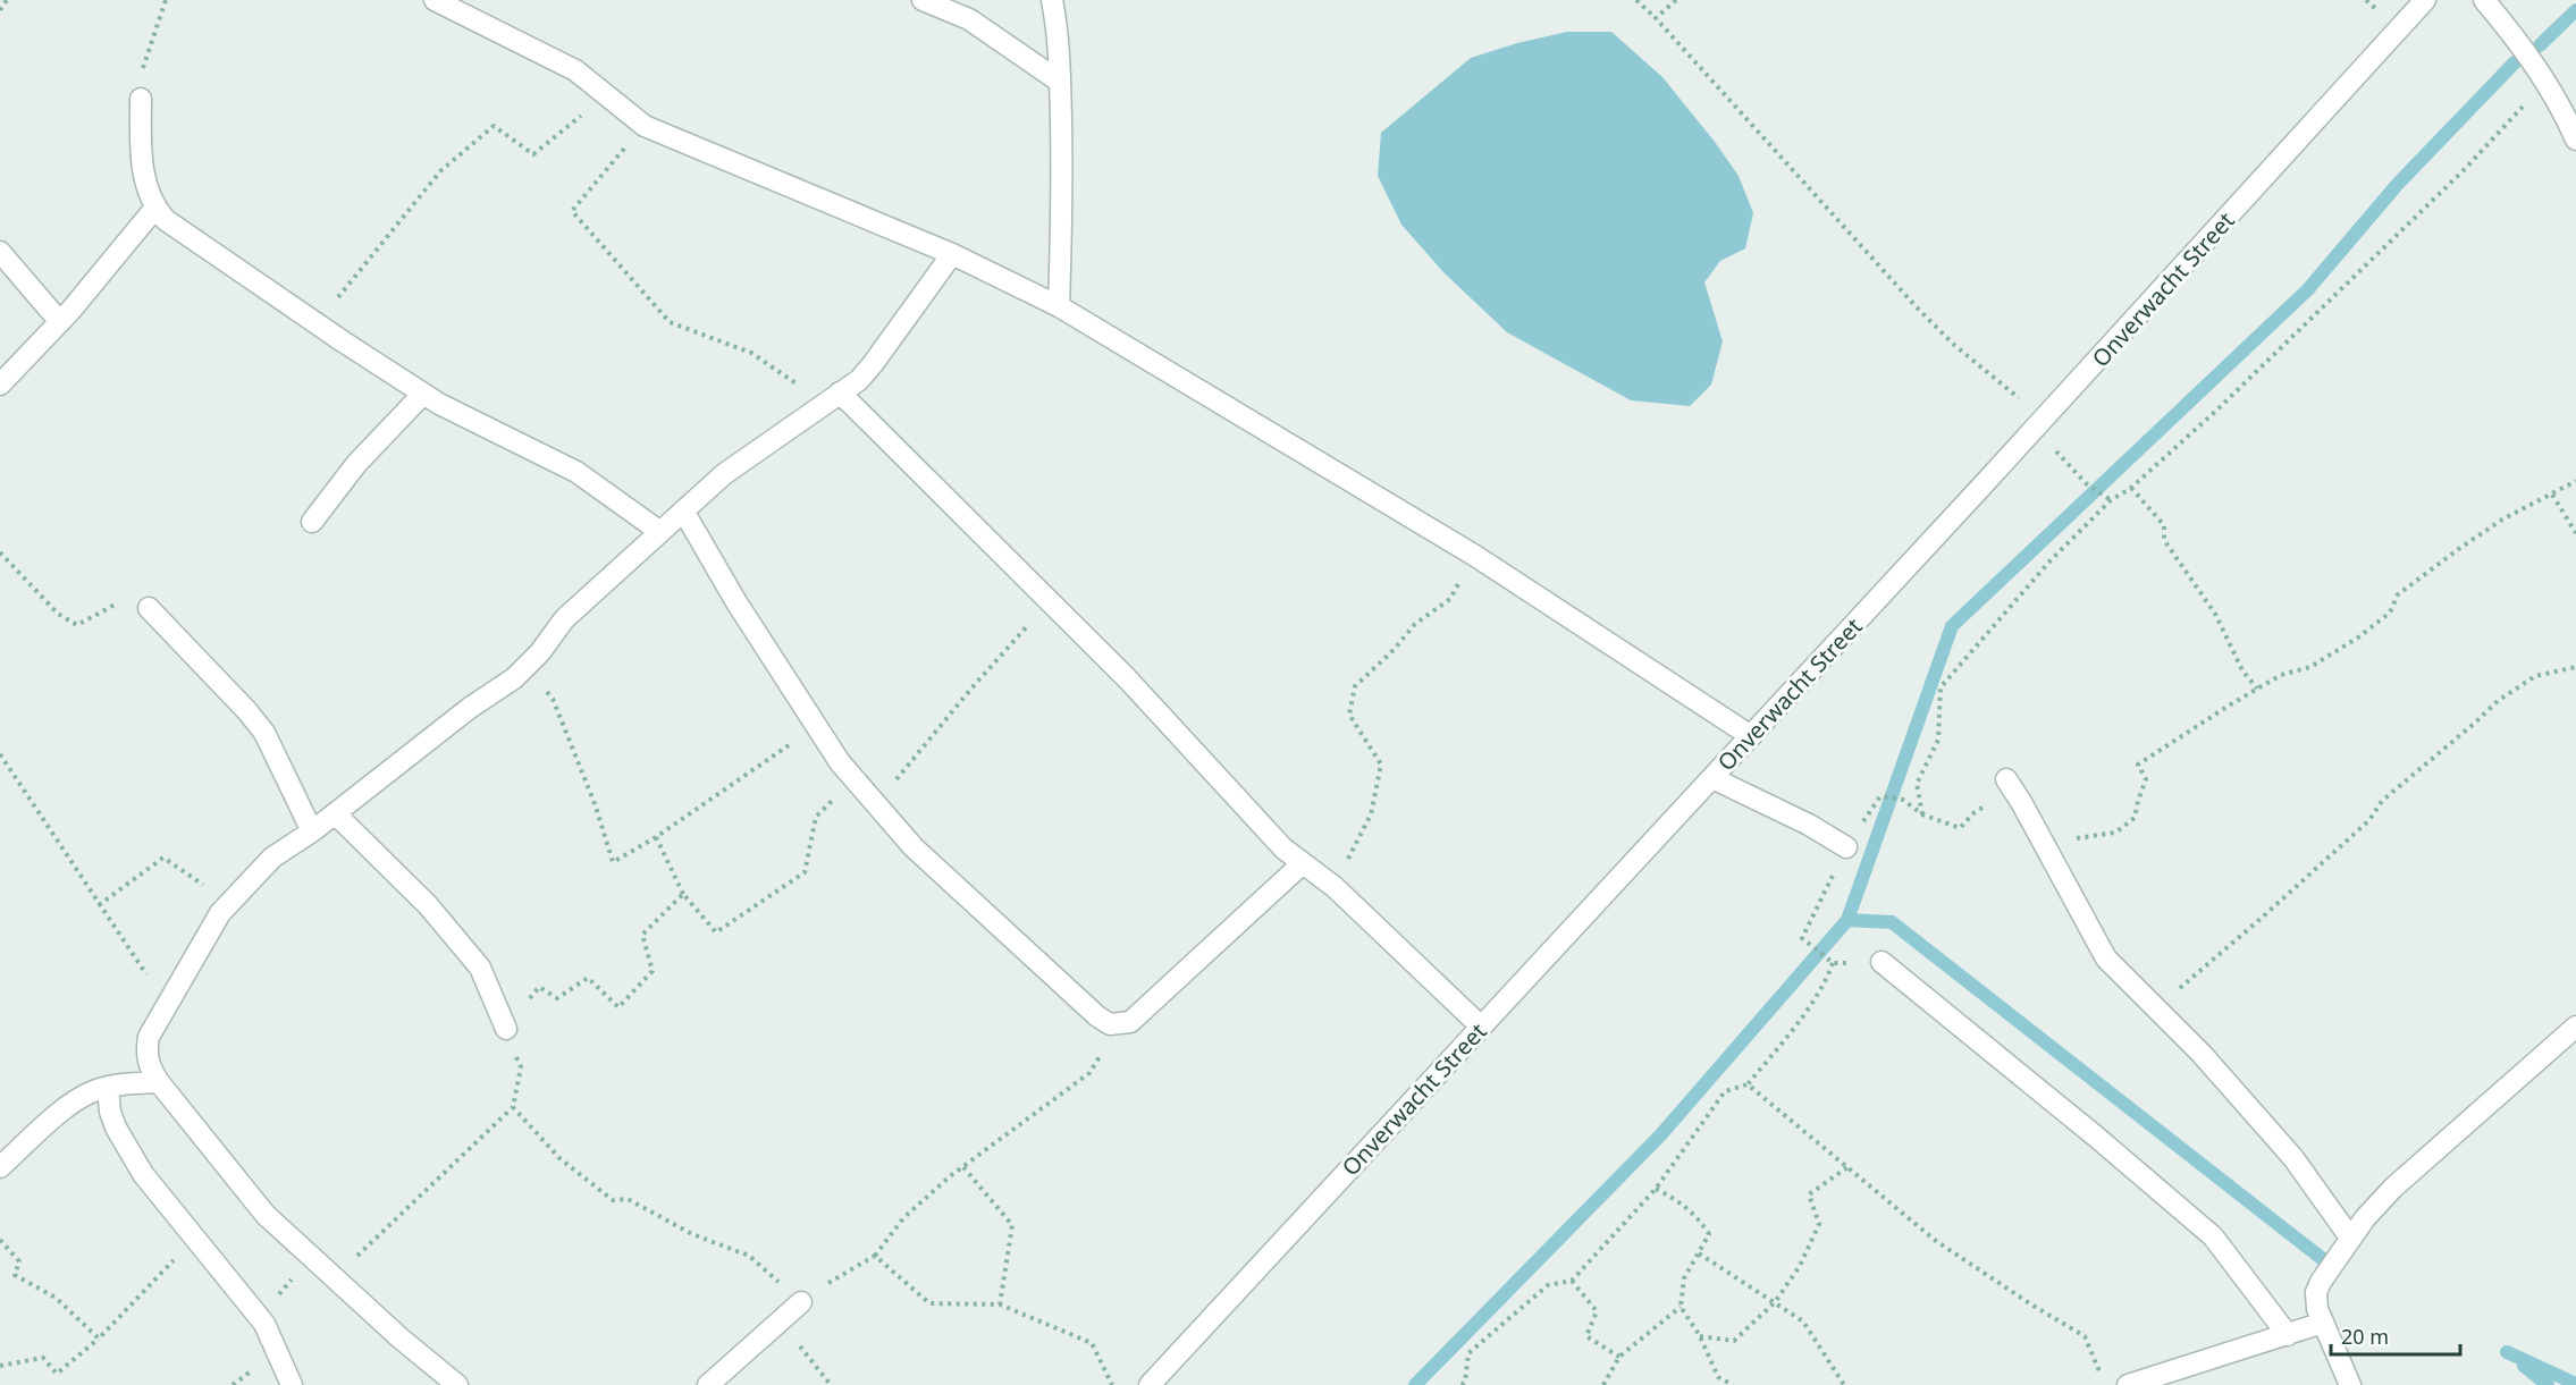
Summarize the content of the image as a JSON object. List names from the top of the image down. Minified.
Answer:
{"streets":{"street":["Onverwacht Street"]},"scale_bar":"20 m"}
